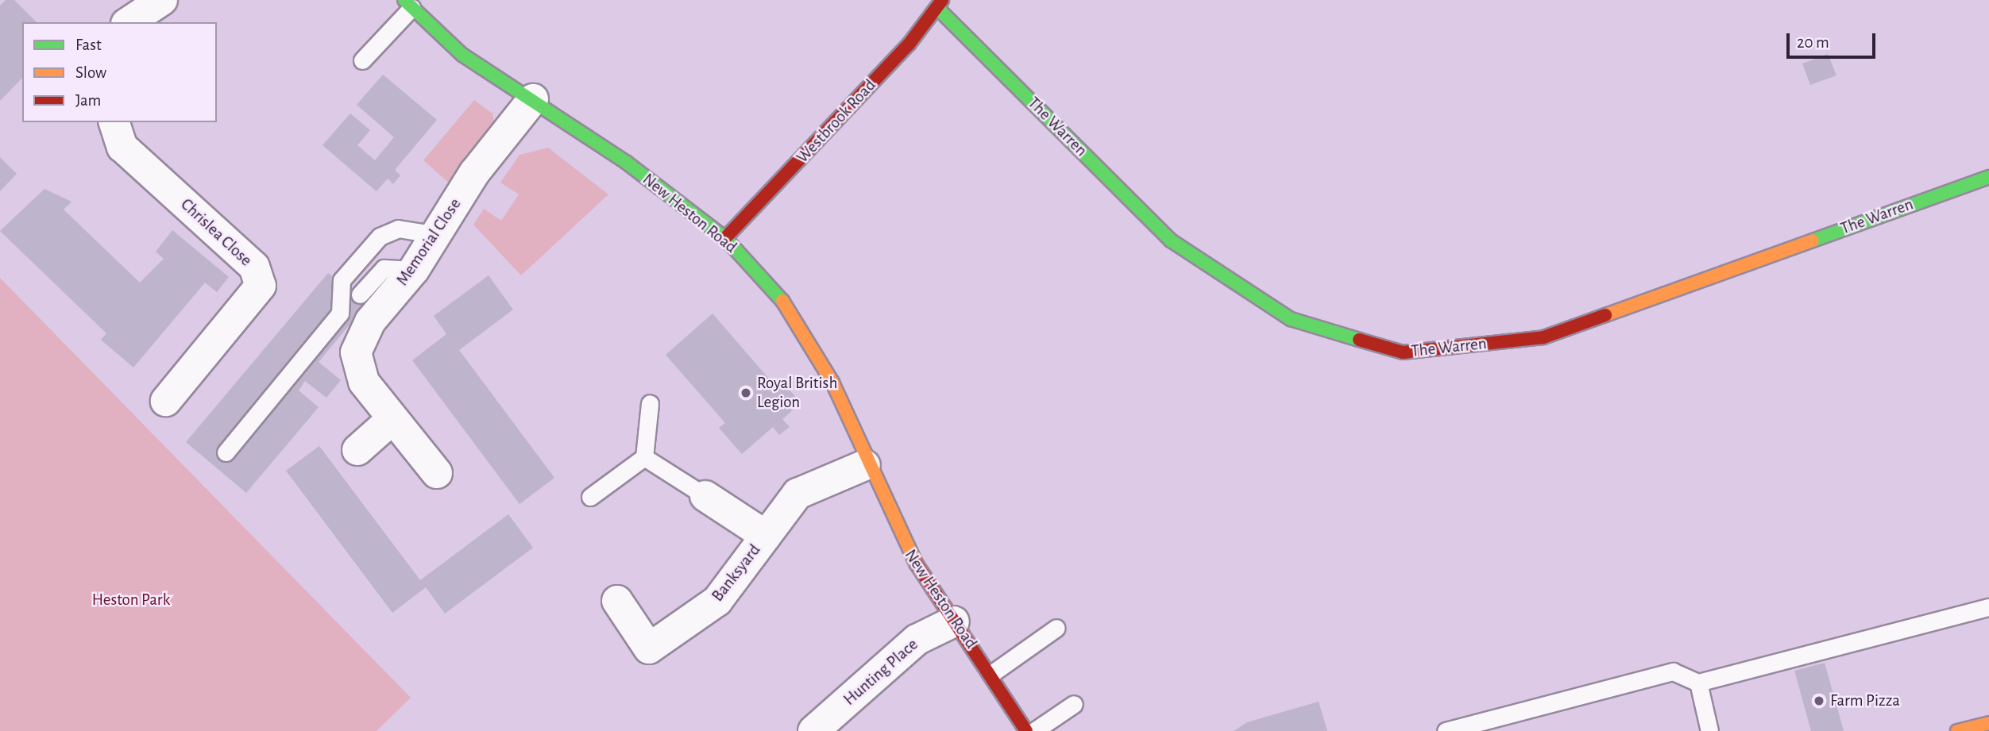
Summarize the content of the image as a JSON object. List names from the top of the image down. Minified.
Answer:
{"streets":{"street":["Westbrook Road","The Warren","New Heston Road","Chrislea Close","Memorial Close","Banksyard","Hunting Place"]},"crossings":[["Westbrook Road","The Warren"],["Westbrook Road","New Heston Road"],["New Heston Road","Memorial Close"],["New Heston Road","Banksyard"],["New Heston Road","Hunting Place"]],"parks":["Heston Park"],"places":["Royal British Legion","Farm Pizza"],"legend":["Fast","Slow","Jam"],"scale_bar":"20 m"}
